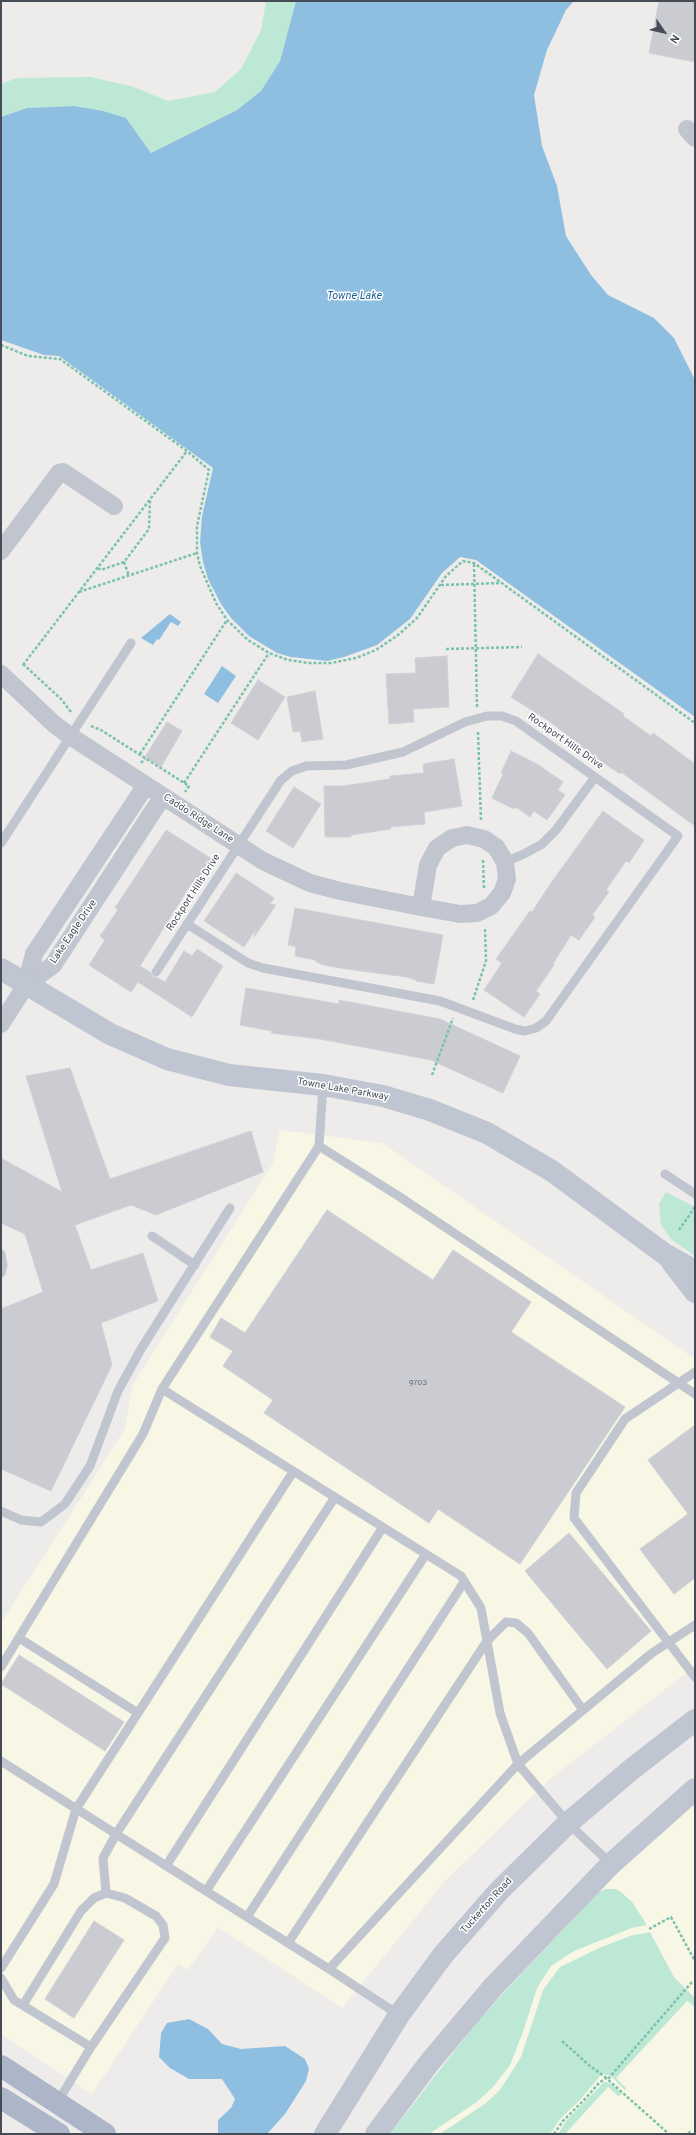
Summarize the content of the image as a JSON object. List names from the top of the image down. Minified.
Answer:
{"streets":{"main road":["Towne Lake Parkway","Tuckerton Road"],"street":["Caddo Ridge Lane","Lake Eagle Drive"],"lane":["Rockport Hills Drive"]},"crossings":[["Rockport Hills Drive","Caddo Ridge Lane"],["Caddo Ridge Lane","Lake Eagle Drive"],["Lake Eagle Drive","Towne Lake Parkway"]],"water":["Towne Lake"],"house_numbers":["9703"],"north":"bottom right"}
